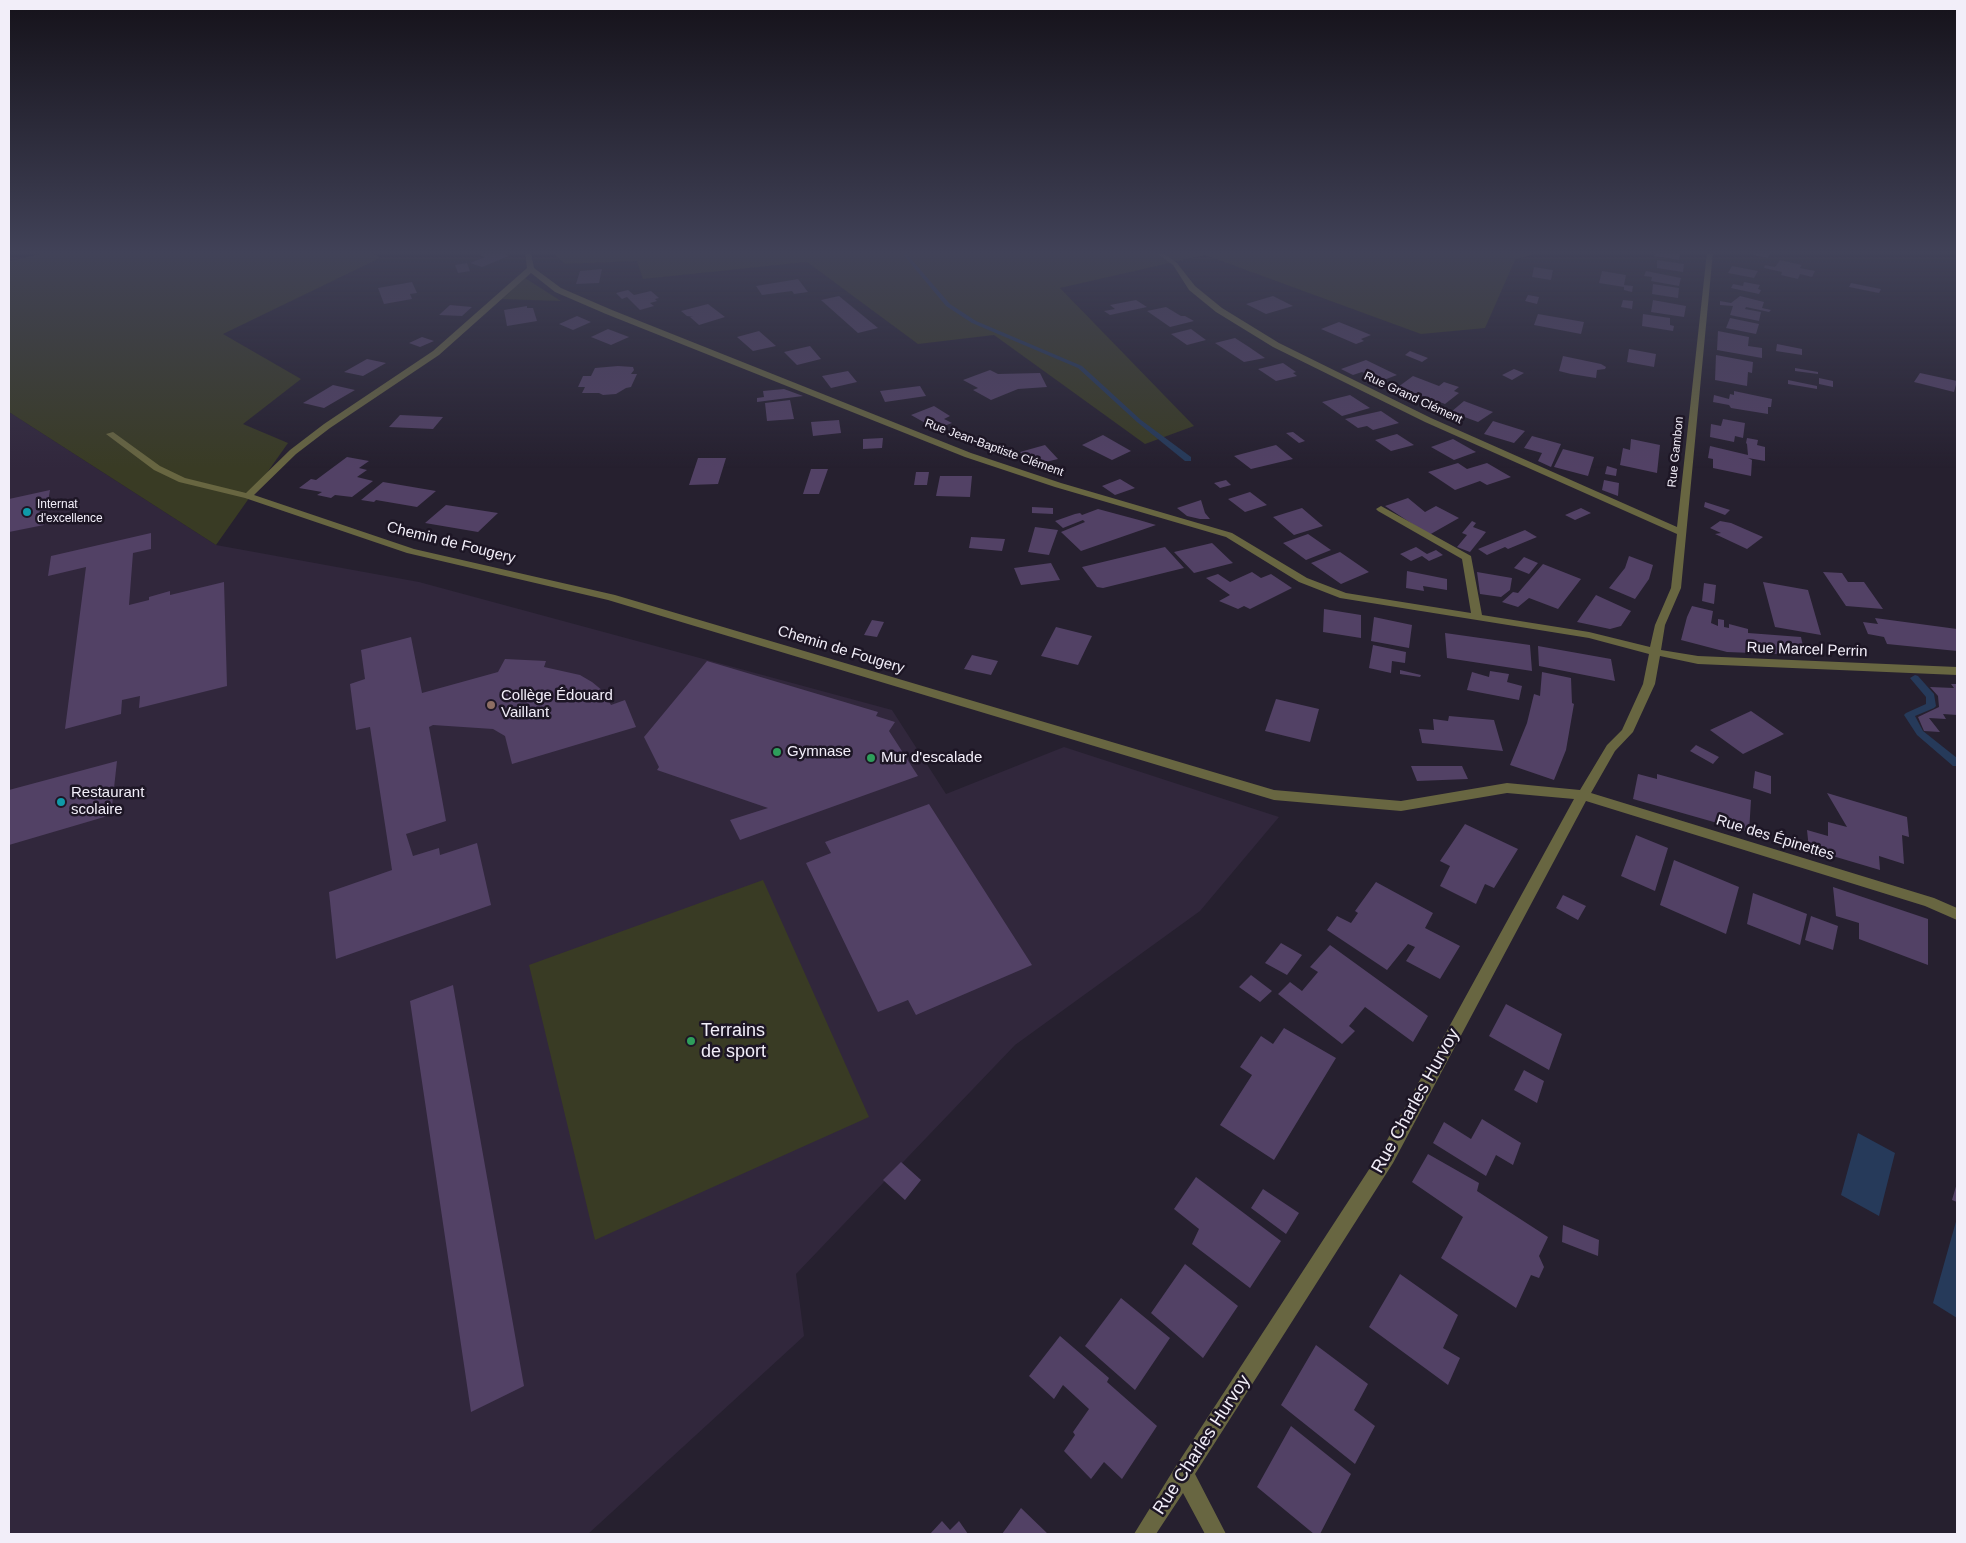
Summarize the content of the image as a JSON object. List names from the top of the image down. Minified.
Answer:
{"streets":{"street":["Rue Grand Clément","Rue Jean-Baptiste Clément","Rue Gambon","Chemin de Fougery","Rue Marcel Perrin","Rue des Épinettes","Rue Charles Hurvoy"]},"crossings":[["Rue Grand Clément","Rue Gambon"],["Rue Jean-Baptiste Clément","Rue Gambon"],["Rue Jean-Baptiste Clément","Rue Marcel Perrin"],["Rue Jean-Baptiste Clément","Rue Charles Hurvoy"],["Rue Gambon","Rue Marcel Perrin"],["Rue Gambon","Rue Charles Hurvoy"],["Chemin de Fougery","Rue des Épinettes"],["Chemin de Fougery","Rue Charles Hurvoy"],["Rue Marcel Perrin","Rue Charles Hurvoy"],["Rue des Épinettes","Rue Charles Hurvoy"]],"places":["Internat d'excellence","Collège Édouard Vaillant","Gymnase","Mur d'escalade","Restaurant scolaire","Terrains de sport"]}
